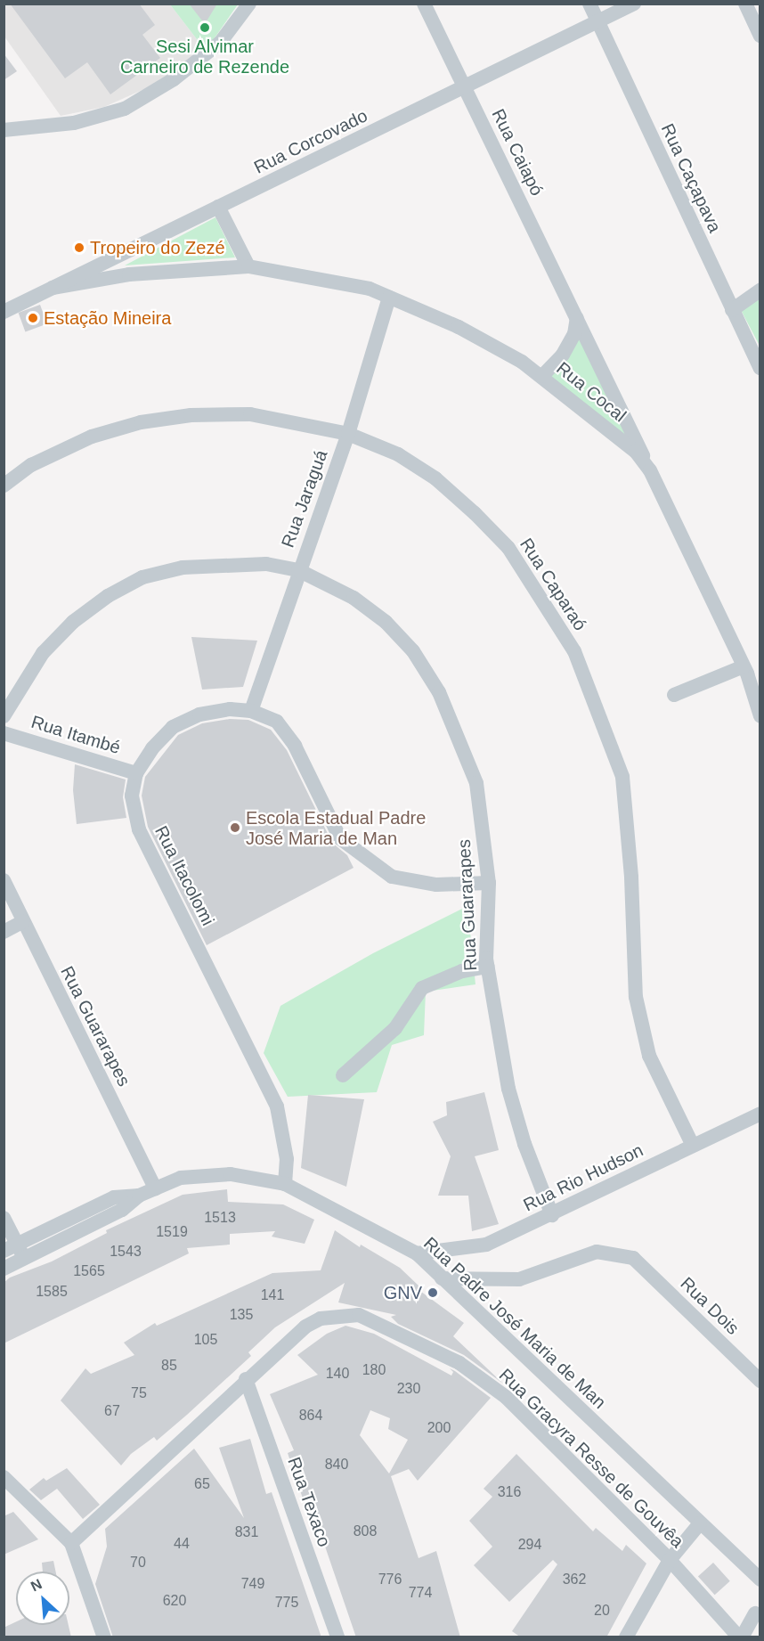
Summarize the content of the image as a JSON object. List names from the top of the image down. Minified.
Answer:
{"streets":{"street":["Rua Corcovado","Rua Caiapó","Rua Caçapava","Rua Cocal","Rua Jaraguá","Rua Caparaó","Rua Itambé","Rua Itacolomi","Rua Guararapes","Rua Rio Hudson","Rua Dois","Rua Padre José Maria de Man","Rua Gracyra Resse de Gouvêa","Rua Texaco"]},"crossings":[["Rua Corcovado","Rua Caiapó"],["Rua Corcovado","Rua Caçapava"],["Rua Corcovado","Rua Cocal"],["Rua Caiapó","Rua Cocal"],["Rua Cocal","Rua Jaraguá"],["Rua Jaraguá","Rua Caparaó"],["Rua Jaraguá","Rua Itacolomi"],["Rua Jaraguá","Rua Guararapes"],["Rua Caparaó","Rua Rio Hudson"],["Rua Itambé","Rua Itacolomi"],["Rua Itacolomi","Rua Guararapes"],["Rua Itacolomi","Rua Padre José Maria de Man"],["Rua Guararapes","Rua Rio Hudson"],["Rua Guararapes","Rua Padre José Maria de Man"],["Rua Rio Hudson","Rua Padre José Maria de Man"],["Rua Dois","Rua Padre José Maria de Man"],["Rua Gracyra Resse de Gouvêa","Rua Texaco"]],"places":["Sesi Alvimar Carneiro de Rezende","Tropeiro do Zezé","Estação Mineira","Escola Estadual Padre José Maria de Man","GNV"],"house_numbers":["1513","1519","1543","1565","1585","141","135","105","85","180","140","230","75","67","864","200","840","65","316","808","831","44","294","70","776","362","749","774","620","775","20"],"north":"top left"}
